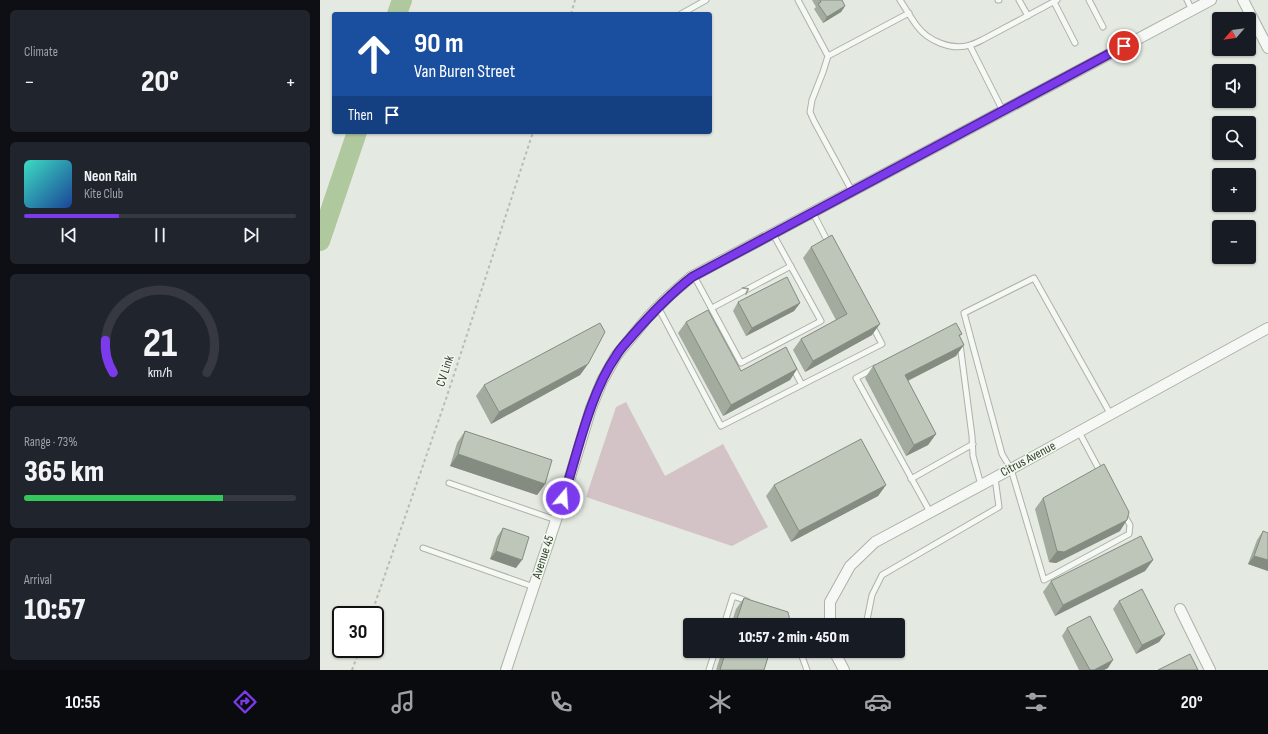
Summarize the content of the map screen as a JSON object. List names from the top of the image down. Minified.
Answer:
{"streets":{"street":["Citrus Avenue","Avenue 45"],"path":["CV Link"]},"north":"bottom left","page":{"tile":["Climate",["Range · 73%","365 km"],["Arrival","10:57"]],"map_buttons":["+","−"],"turn":["90 m","Van Buren Street"],"heat":["−","20°","+"],"then":"Then","song":["Neon Rain","Kite Club"],"limit":"30","trip":"10:57 · 2 min · 450 m","tabs":["10:55","20°"],"gauge":["21","km/h"]}}
